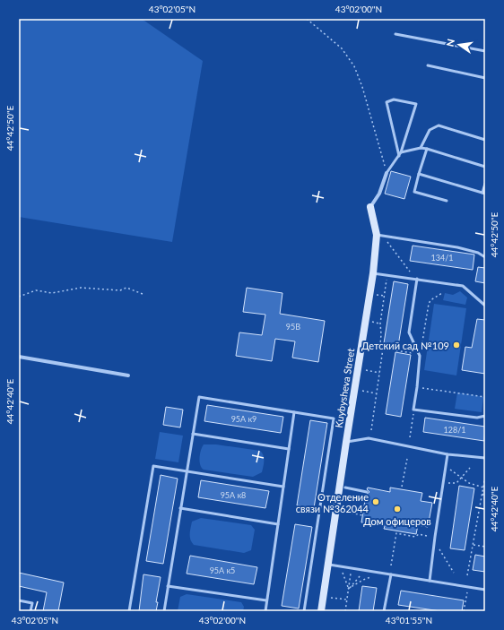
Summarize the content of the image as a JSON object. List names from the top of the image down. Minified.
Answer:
{"streets":{"street":["Kuybysheva Street"]},"places":["Детский сад №109","Отделение связи №362044","Дом офицеров"],"house_numbers":["134/1","95В","95А к9","128/1","95А к8","95А к5"],"north":"left","coordinates":["43°02'05\"N","43°02'00\"N","44°42'50\"E","44°42'40\"E","43°01'55\"N"]}
